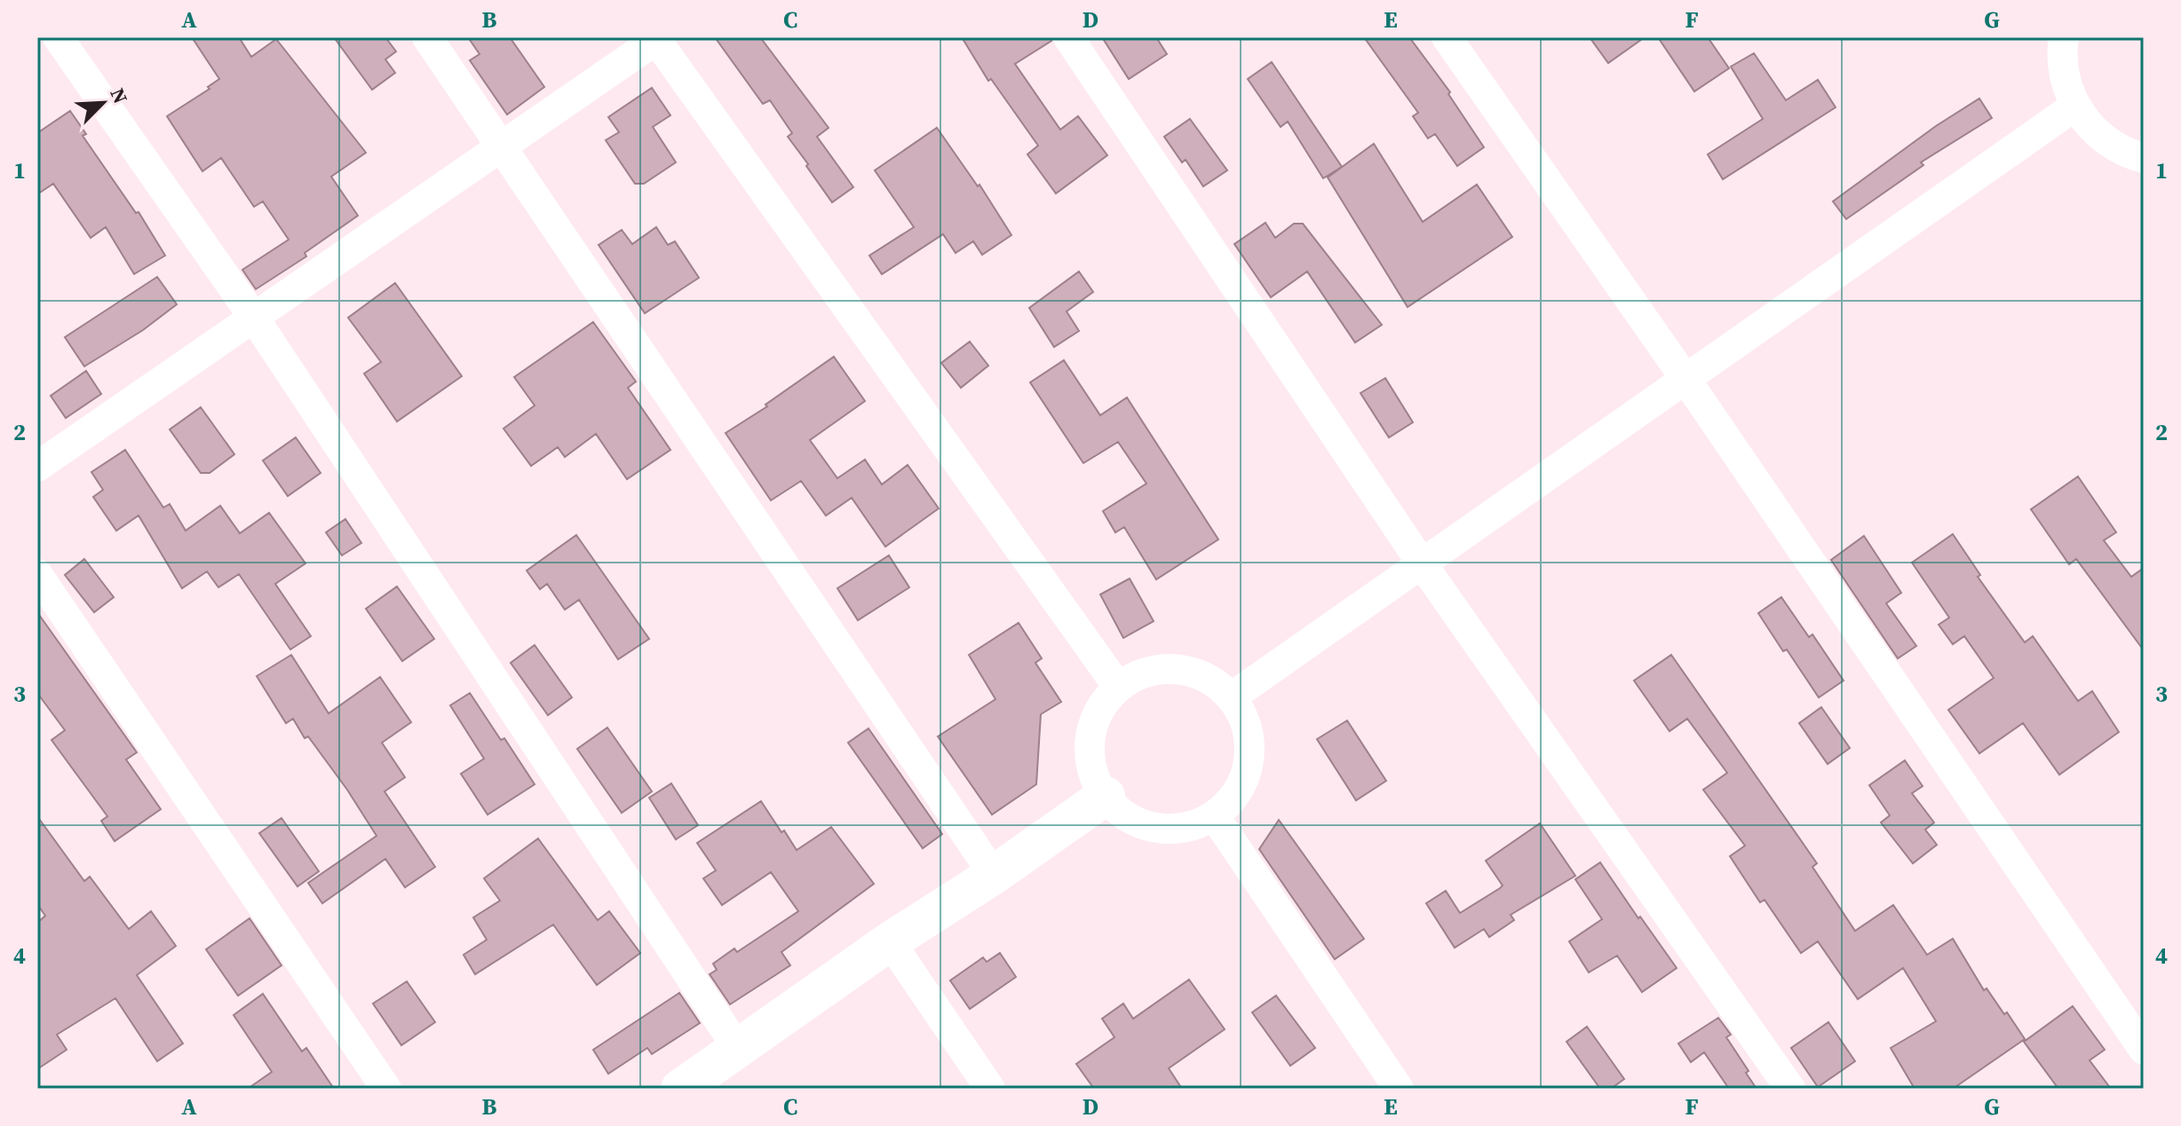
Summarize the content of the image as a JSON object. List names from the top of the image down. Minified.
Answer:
{"north":"top right","grid":{"columns":["A","B","C","D","E","F","G"],"rows":["1","2","3","4"]}}
